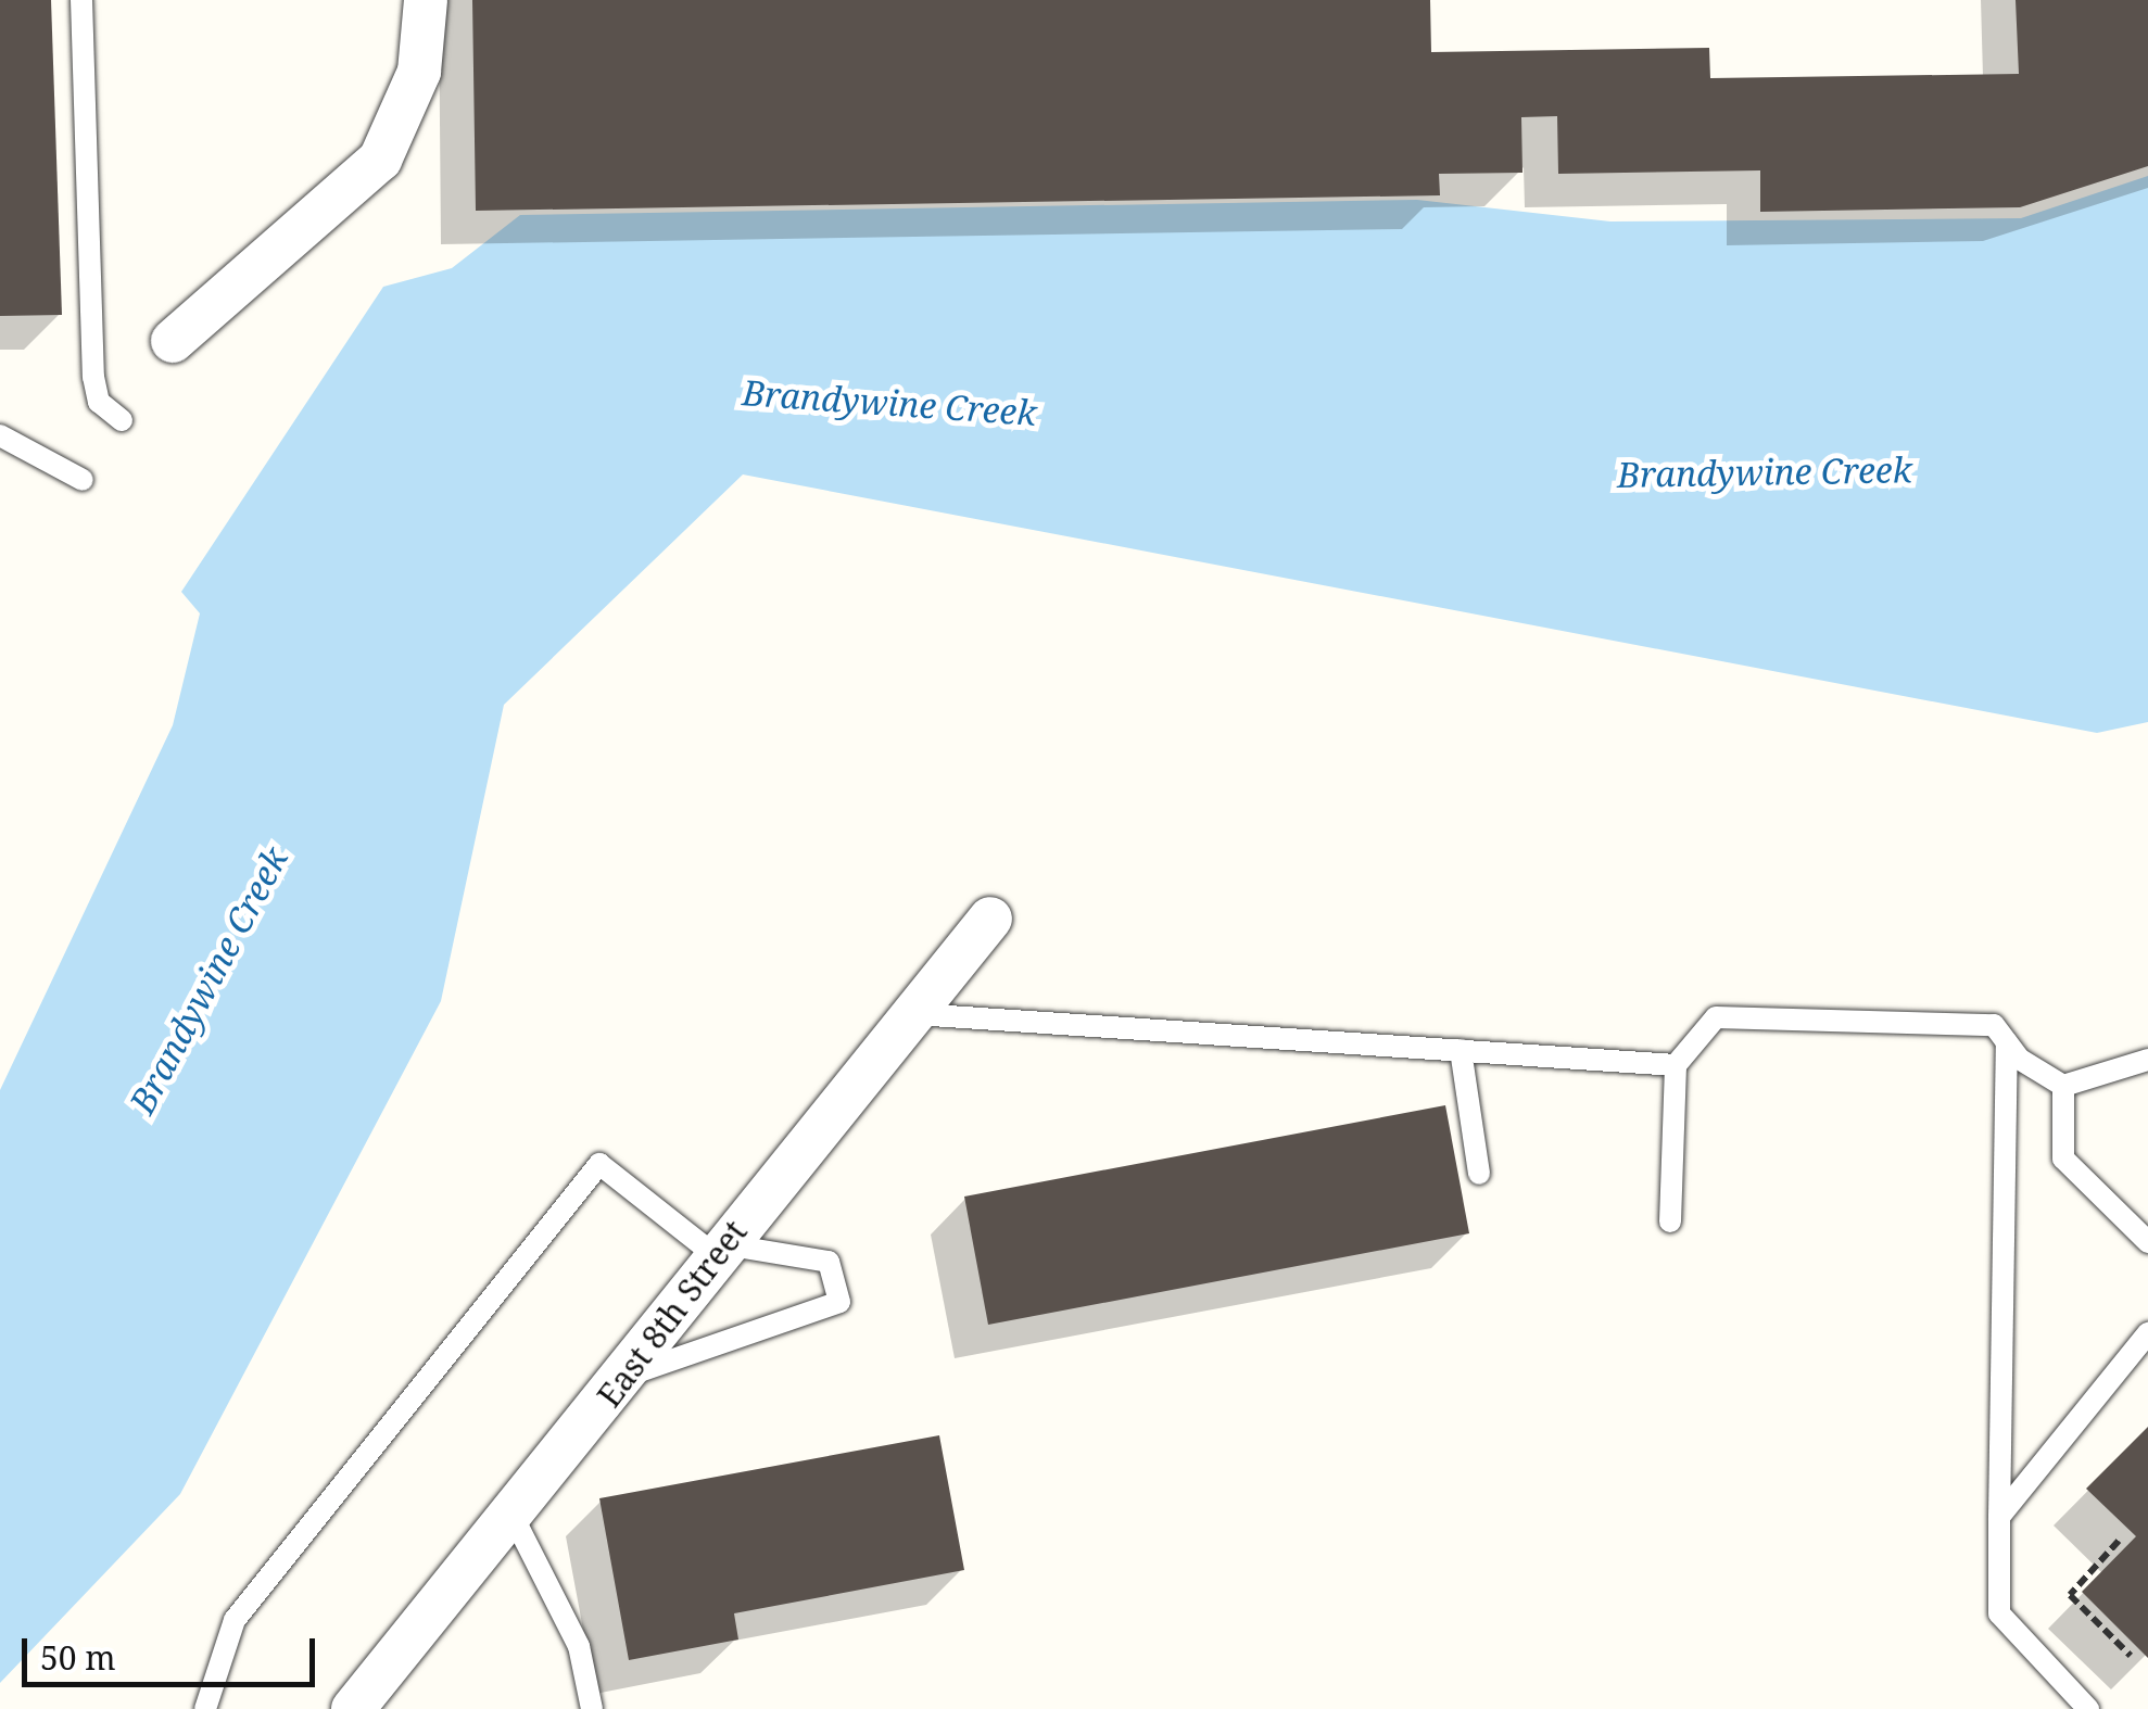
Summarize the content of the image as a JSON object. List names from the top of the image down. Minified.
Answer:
{"streets":{"street":["East 8th Street"]},"water":["Brandywine Creek"],"scale_bar":"50 m"}
